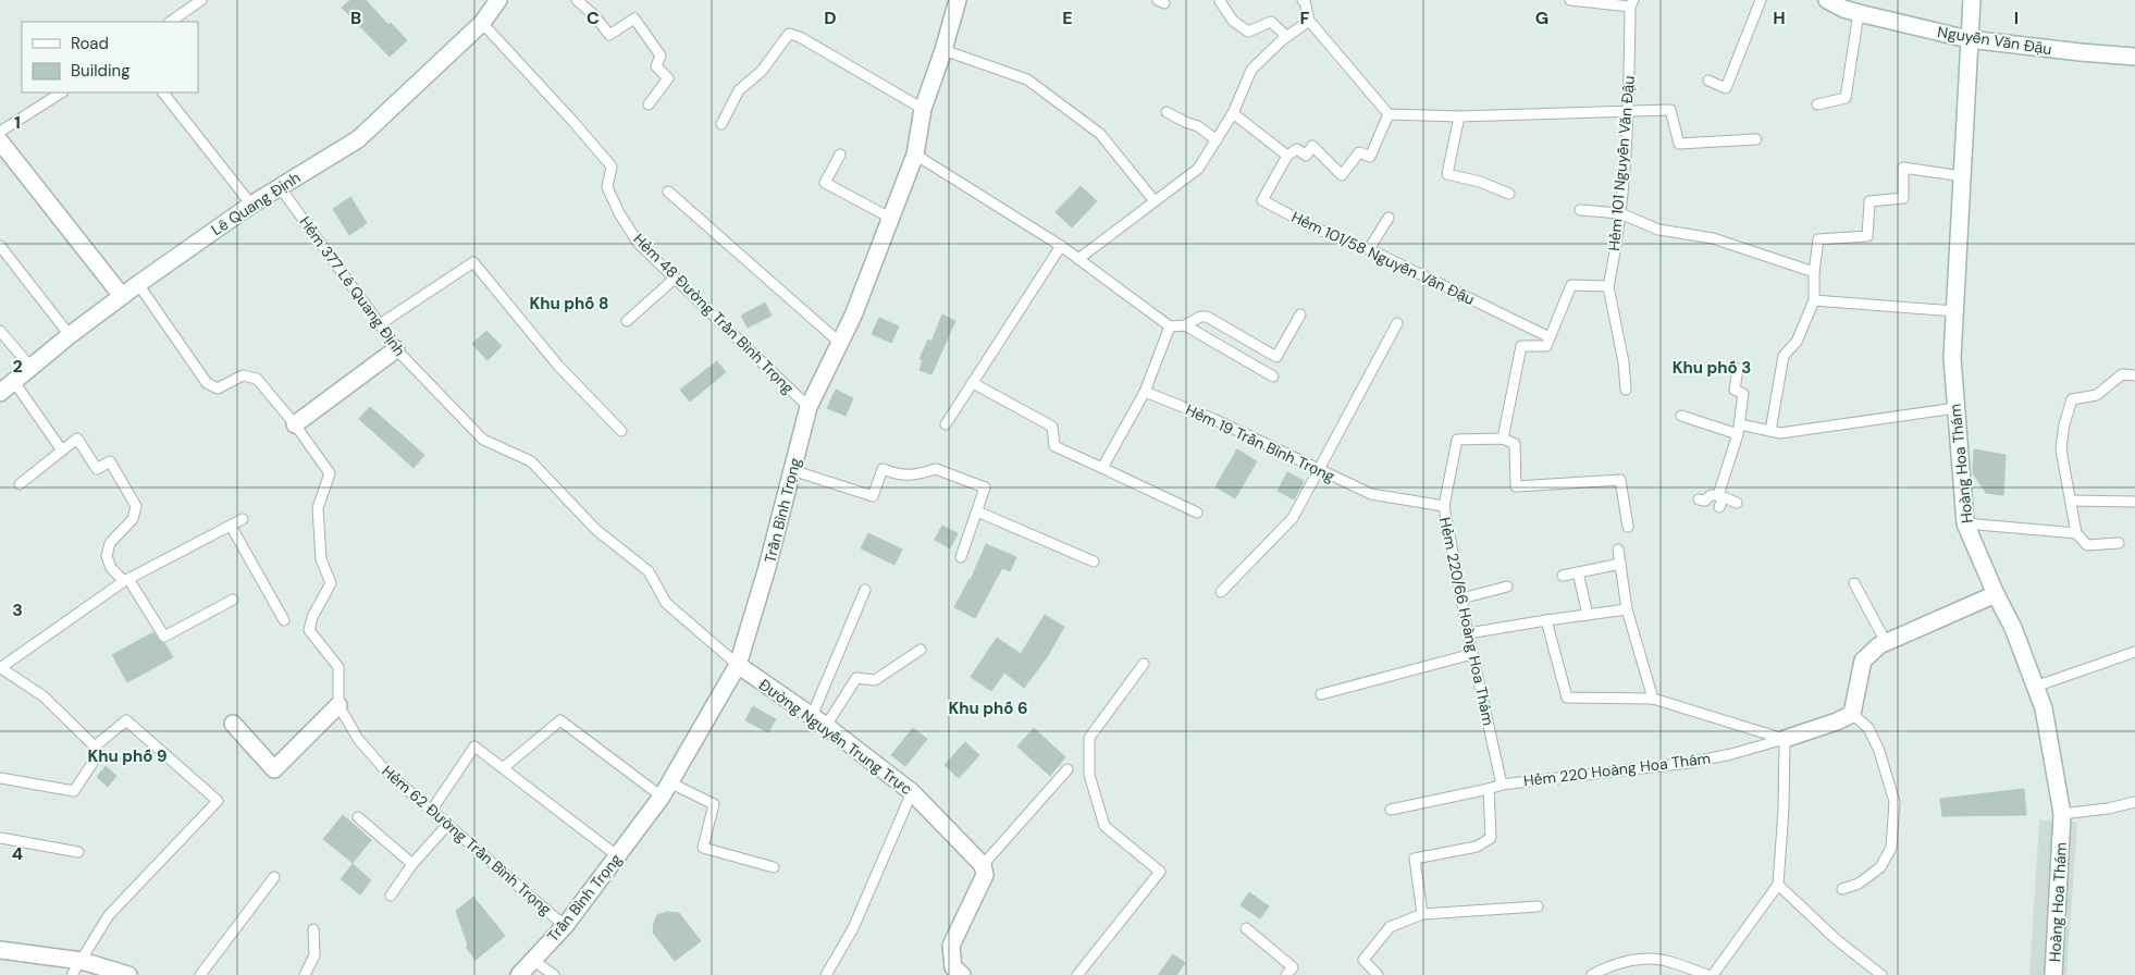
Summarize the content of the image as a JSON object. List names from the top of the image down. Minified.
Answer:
{"streets":{"street":["Nguyễn Văn Đậu","Lê Quang Định","Hoàng Hoa Thám","Trần Bình Trọng","Đường Nguyễn Trung Trực","Hẻm 220 Hoàng Hoa Thám"],"lane":["Hẻm 101 Nguyễn Văn Đậu","Hẻm 101/58 Nguyễn Văn Đậu","Hẻm 377 Lê Quang Định","Hẻm 48 Đường Trần Bình Trọng","Hẻm 19 Trần Bình Trọng","Hẻm 220/66 Hoàng Hoa Thám","Hẻm 62 Đường Trần Bình Trọng"]},"crossings":[["Nguyễn Văn Đậu","Hoàng Hoa Thám"],["Lê Quang Định","Hẻm 377 Lê Quang Định"],["Lê Quang Định","Hẻm 48 Đường Trần Bình Trọng"],["Hẻm 377 Lê Quang Định","Trần Bình Trọng"],["Hẻm 377 Lê Quang Định","Đường Nguyễn Trung Trực"],["Hẻm 48 Đường Trần Bình Trọng","Trần Bình Trọng"],["Hẻm 19 Trần Bình Trọng","Hẻm 220/66 Hoàng Hoa Thám"],["Trần Bình Trọng","Đường Nguyễn Trung Trực"],["Trần Bình Trọng","Hẻm 62 Đường Trần Bình Trọng"],["Hẻm 220/66 Hoàng Hoa Thám","Hẻm 220 Hoàng Hoa Thám"]],"districts":["Khu phố 8","Khu phố 3","Khu phố 6","Khu phố 9"],"legend":["Road","Building"],"grid":{"columns":["B","C","D","E","F","G","H","I"],"rows":["1","2","3","4"]}}
